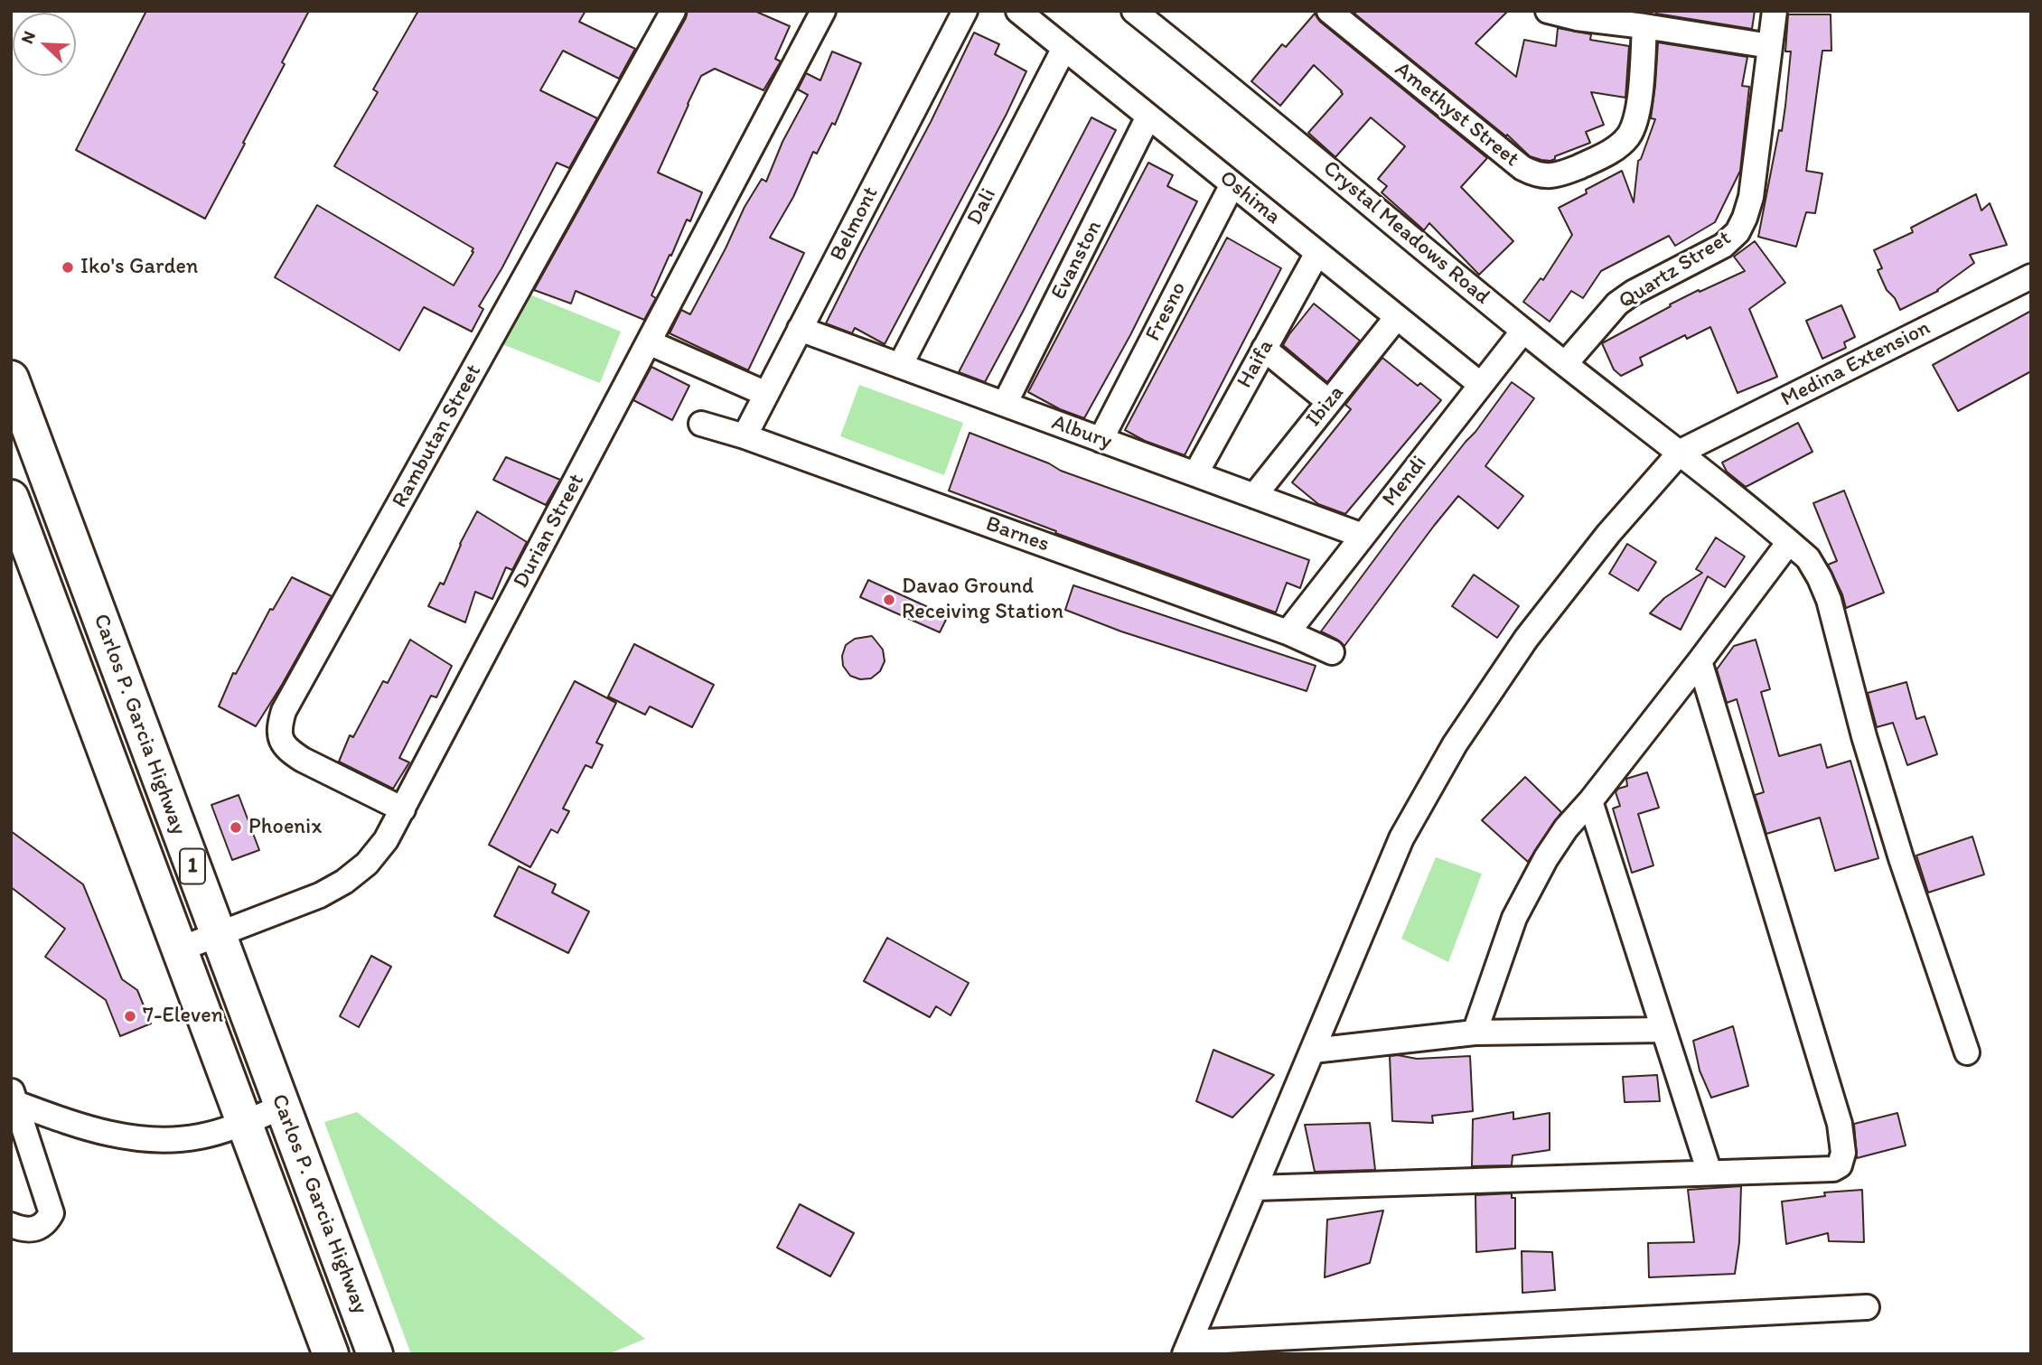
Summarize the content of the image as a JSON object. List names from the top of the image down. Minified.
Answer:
{"streets":{"highway":["Carlos P. Garcia Highway","1"],"street":["Amethyst Street","Oshima","Dali","Belmont","Crystal Meadows Road","Evanston","Quartz Street","Fresno","Haifa","Medina Extension","Ibiza","Albury","Rambutan Street","Mendi","Durian Street","Barnes"]},"crossings":[["Oshima","Dali"],["Oshima","Evanston"],["Oshima","Fresno"],["Oshima","Haifa"],["Oshima","Ibiza"],["Oshima","Mendi"],["Dali","Albury"],["Belmont","Albury"],["Belmont","Barnes"],["Crystal Meadows Road","Quartz Street"],["Crystal Meadows Road","Medina Extension"],["Crystal Meadows Road","Mendi"],["Evanston","Albury"],["Fresno","Albury"],["Haifa","Albury"],["Ibiza","Albury"],["Albury","Mendi"],["Rambutan Street","Durian Street"],["Mendi","Barnes"],["Durian Street","Carlos P. Garcia Highway"]],"places":["Iko's Garden","Davao Ground Receiving Station","Phoenix","7-Eleven"],"north":"top left"}
